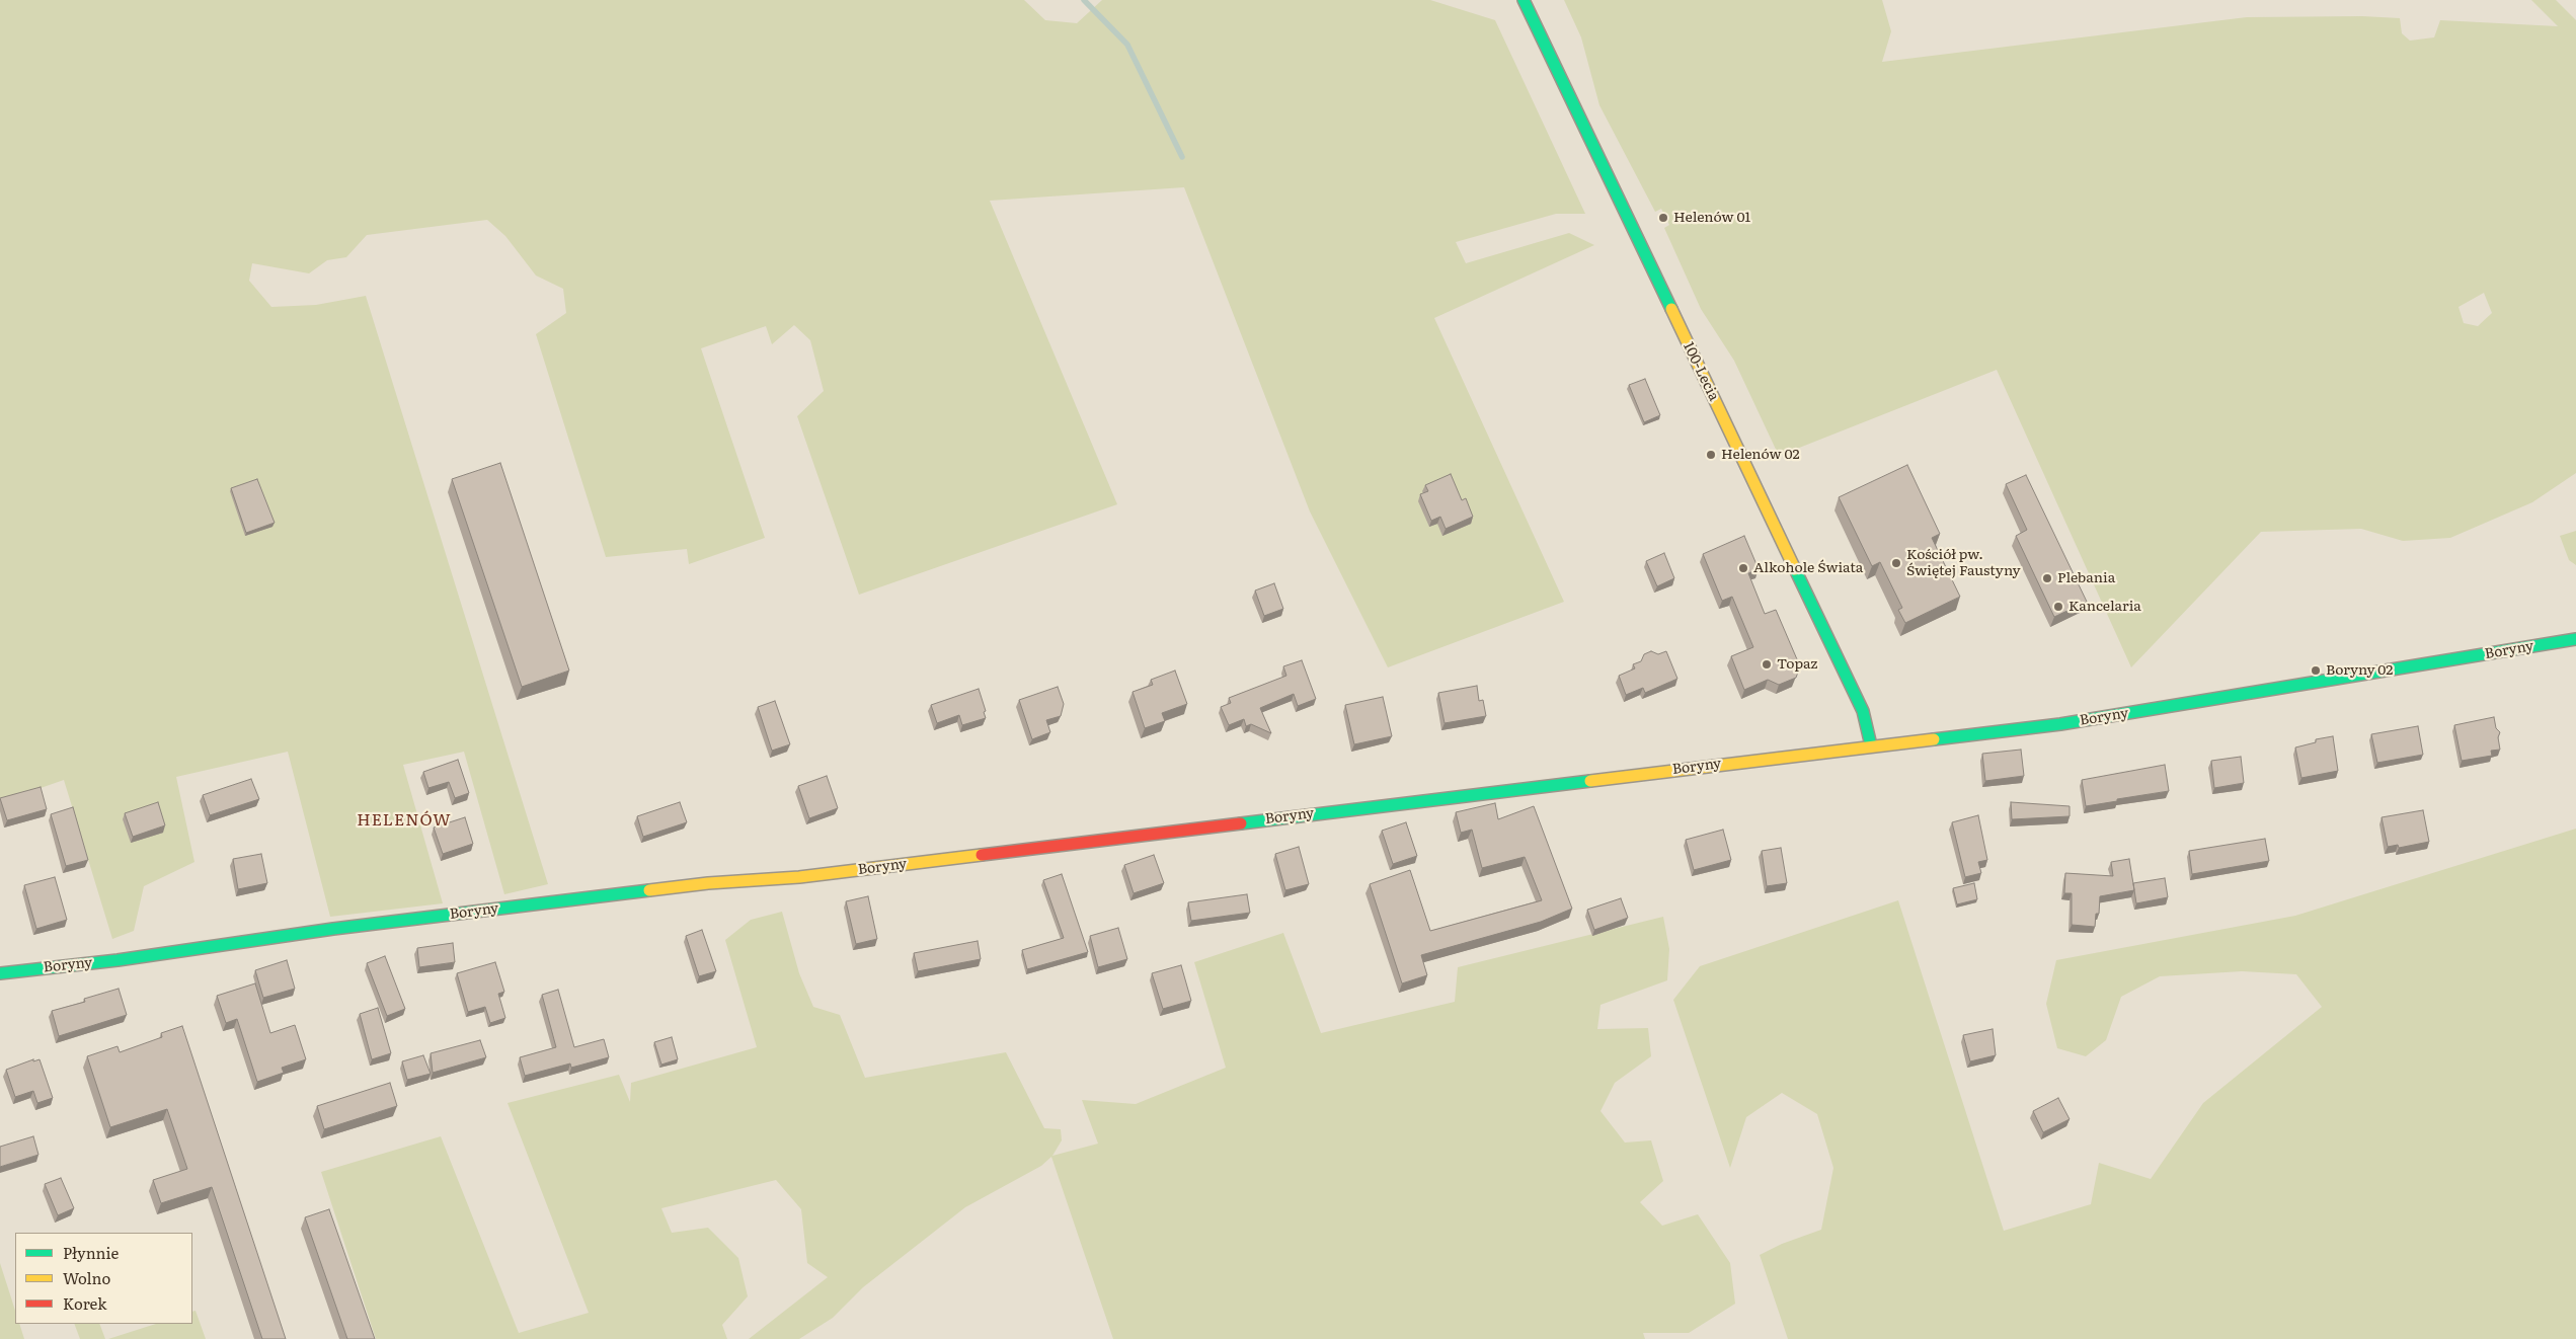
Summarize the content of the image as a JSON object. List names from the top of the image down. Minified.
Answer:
{"streets":{"street":["100-Lecia","Boryny"]},"crossings":[["100-Lecia","Boryny"]],"districts":["HELENÓW"],"places":["Helenów 01","Helenów 02","Kościół pw. Świętej Faustyny","Alkohole Świata","Plebania","Kancelaria","Topaz","Boryny 02"],"legend":["Płynnie","Wolno","Korek"]}
